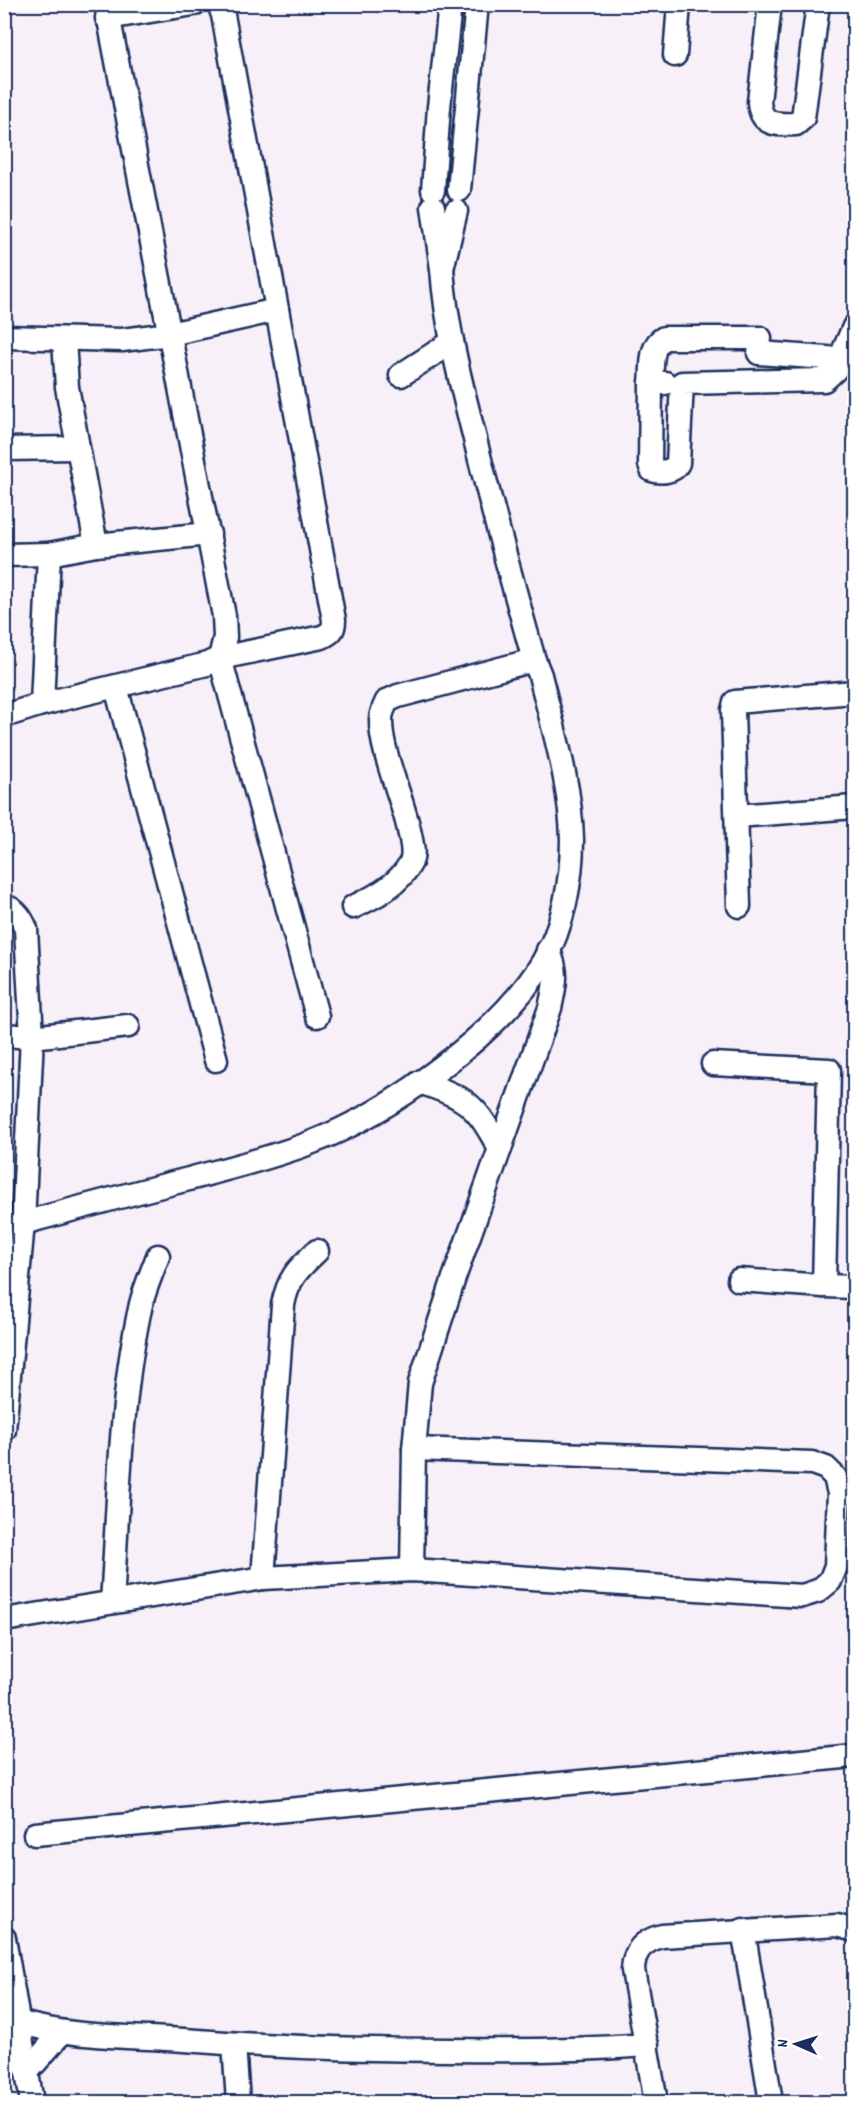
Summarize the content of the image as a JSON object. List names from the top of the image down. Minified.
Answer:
{"north":"left"}
